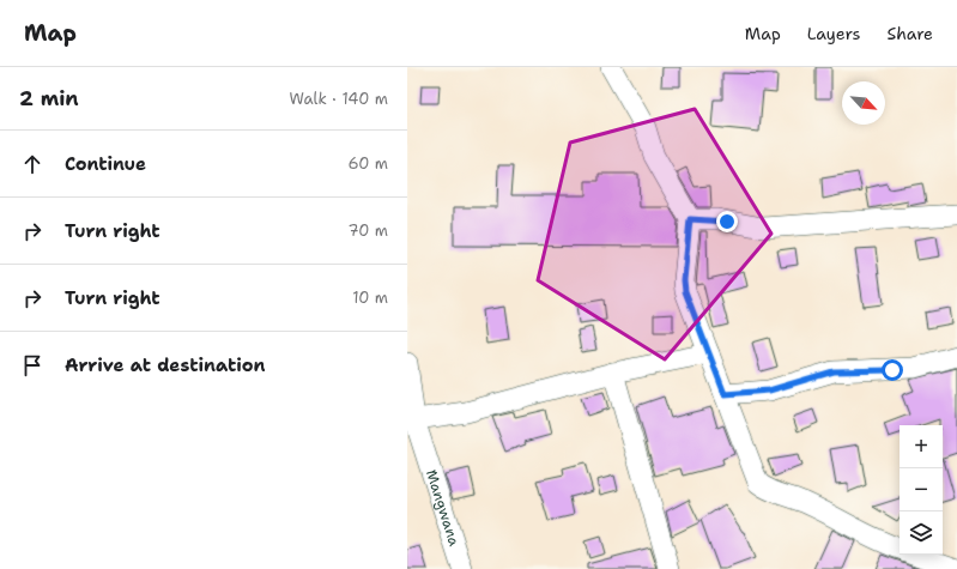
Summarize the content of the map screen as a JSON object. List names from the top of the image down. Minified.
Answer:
{"streets":{"street":["Mangwana"]},"north":"bottom right","page":{"header":"Map","nav":["Map","Layers","Share"],"heading":["2 min","Walk · 140 m"],"list":[["Continue","60 m"],["Turn right","70 m"],["Turn right","10 m"],"Arrive at destination"],"map_buttons":["+","−"]}}
